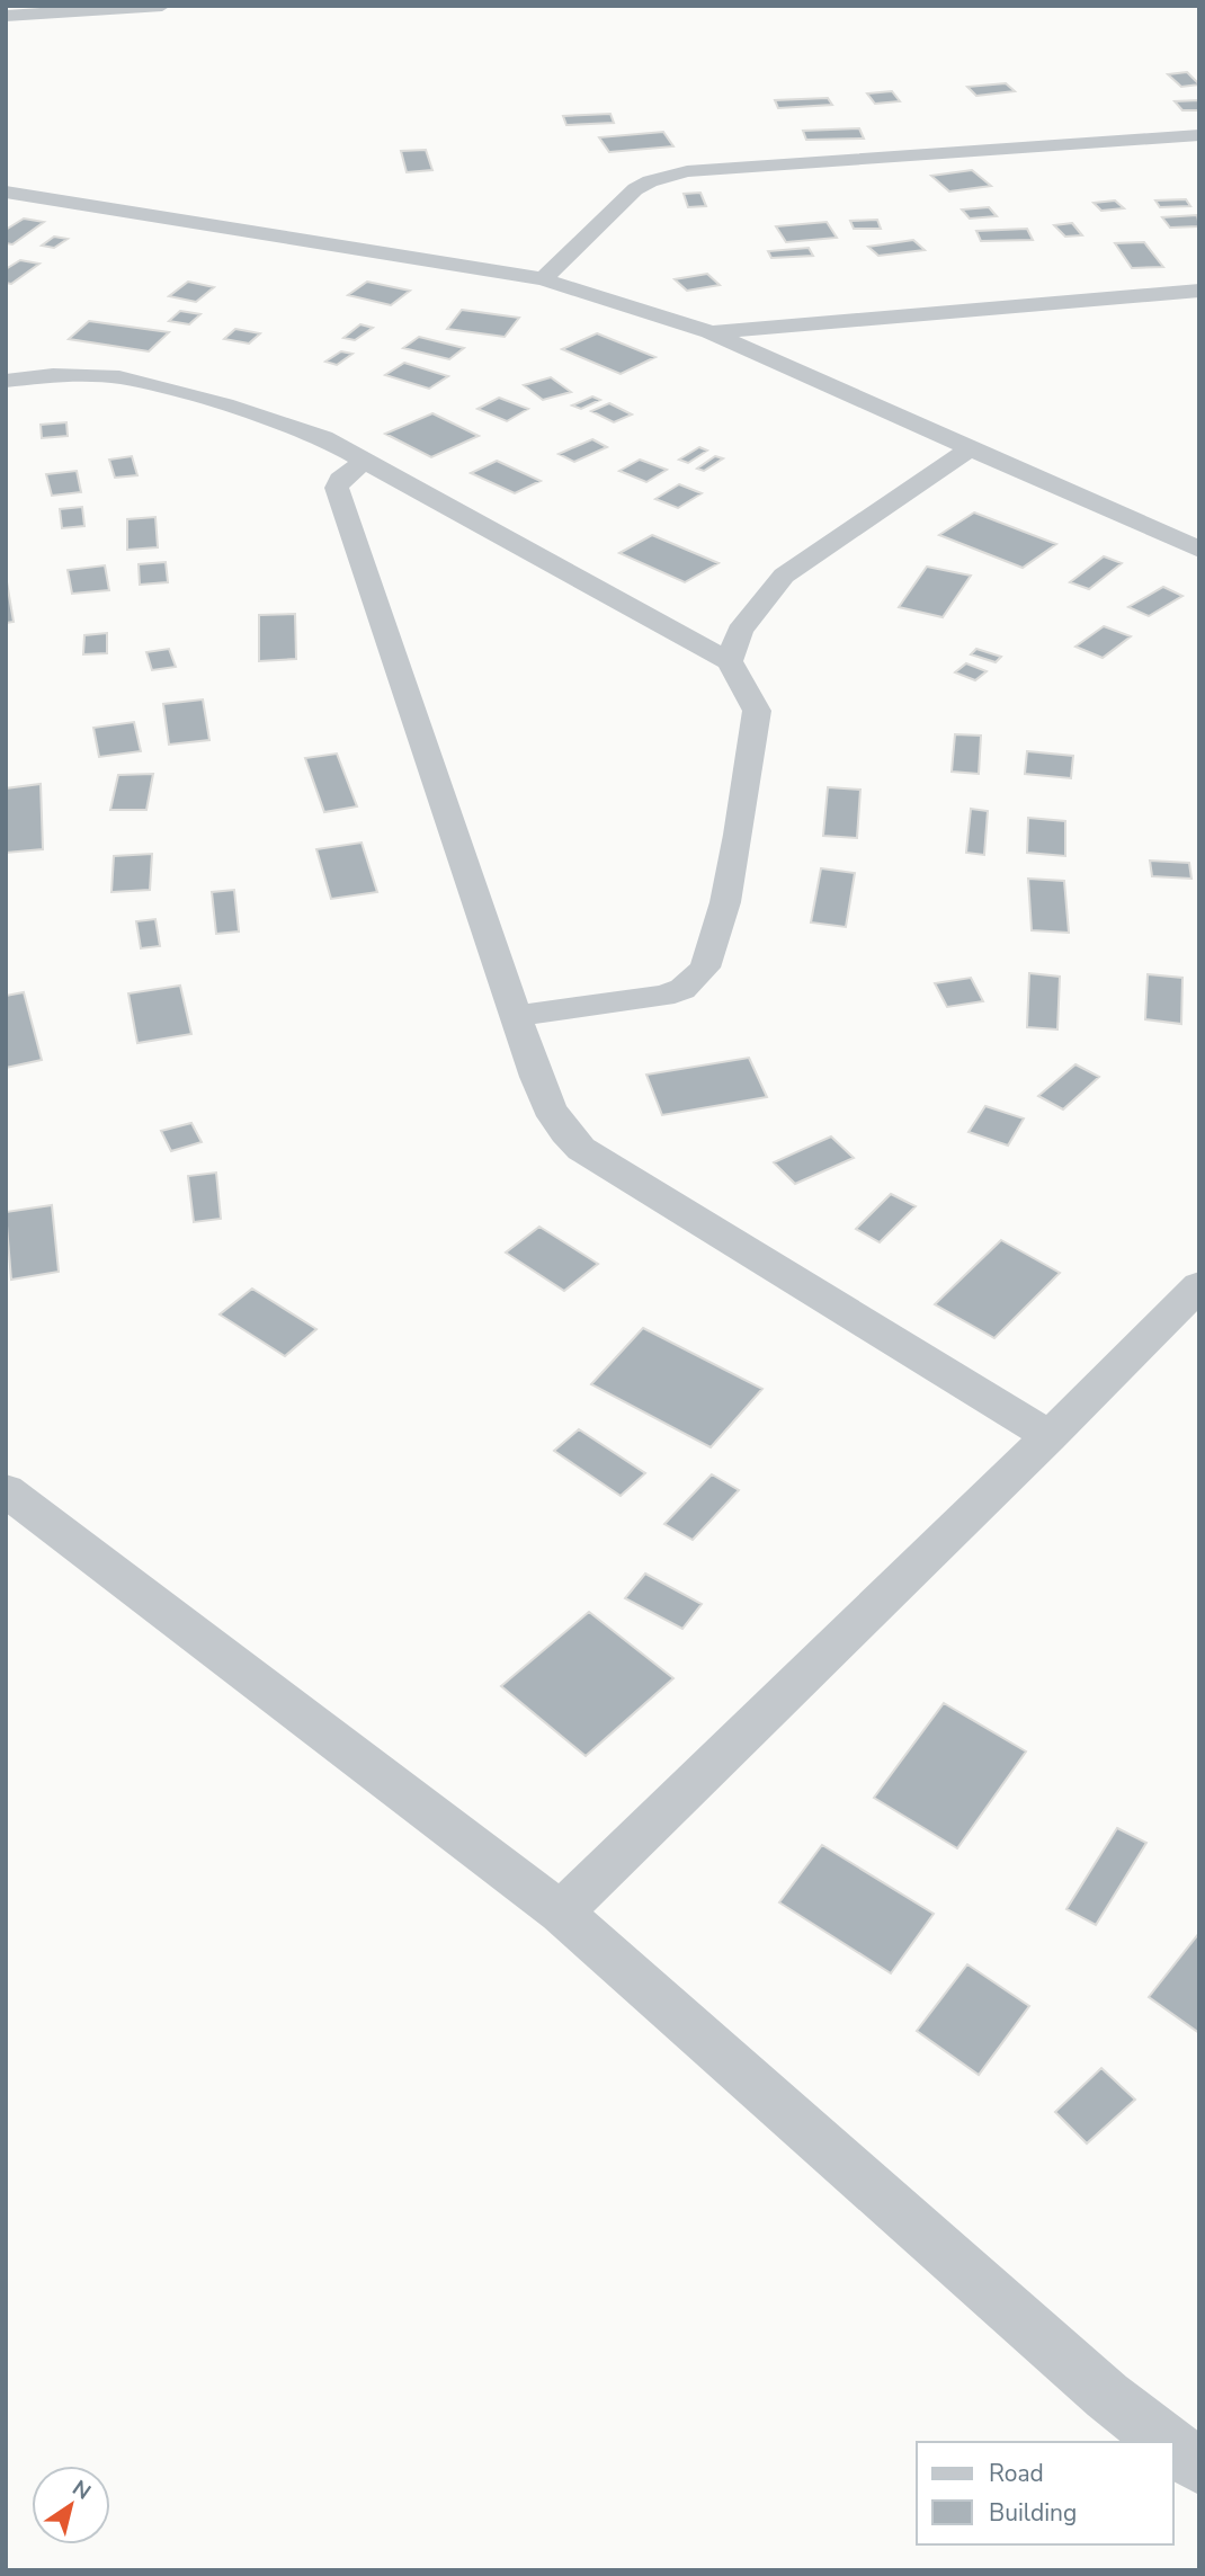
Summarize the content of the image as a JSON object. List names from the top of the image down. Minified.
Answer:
{"legend":["Road","Building"],"north":"top right"}
